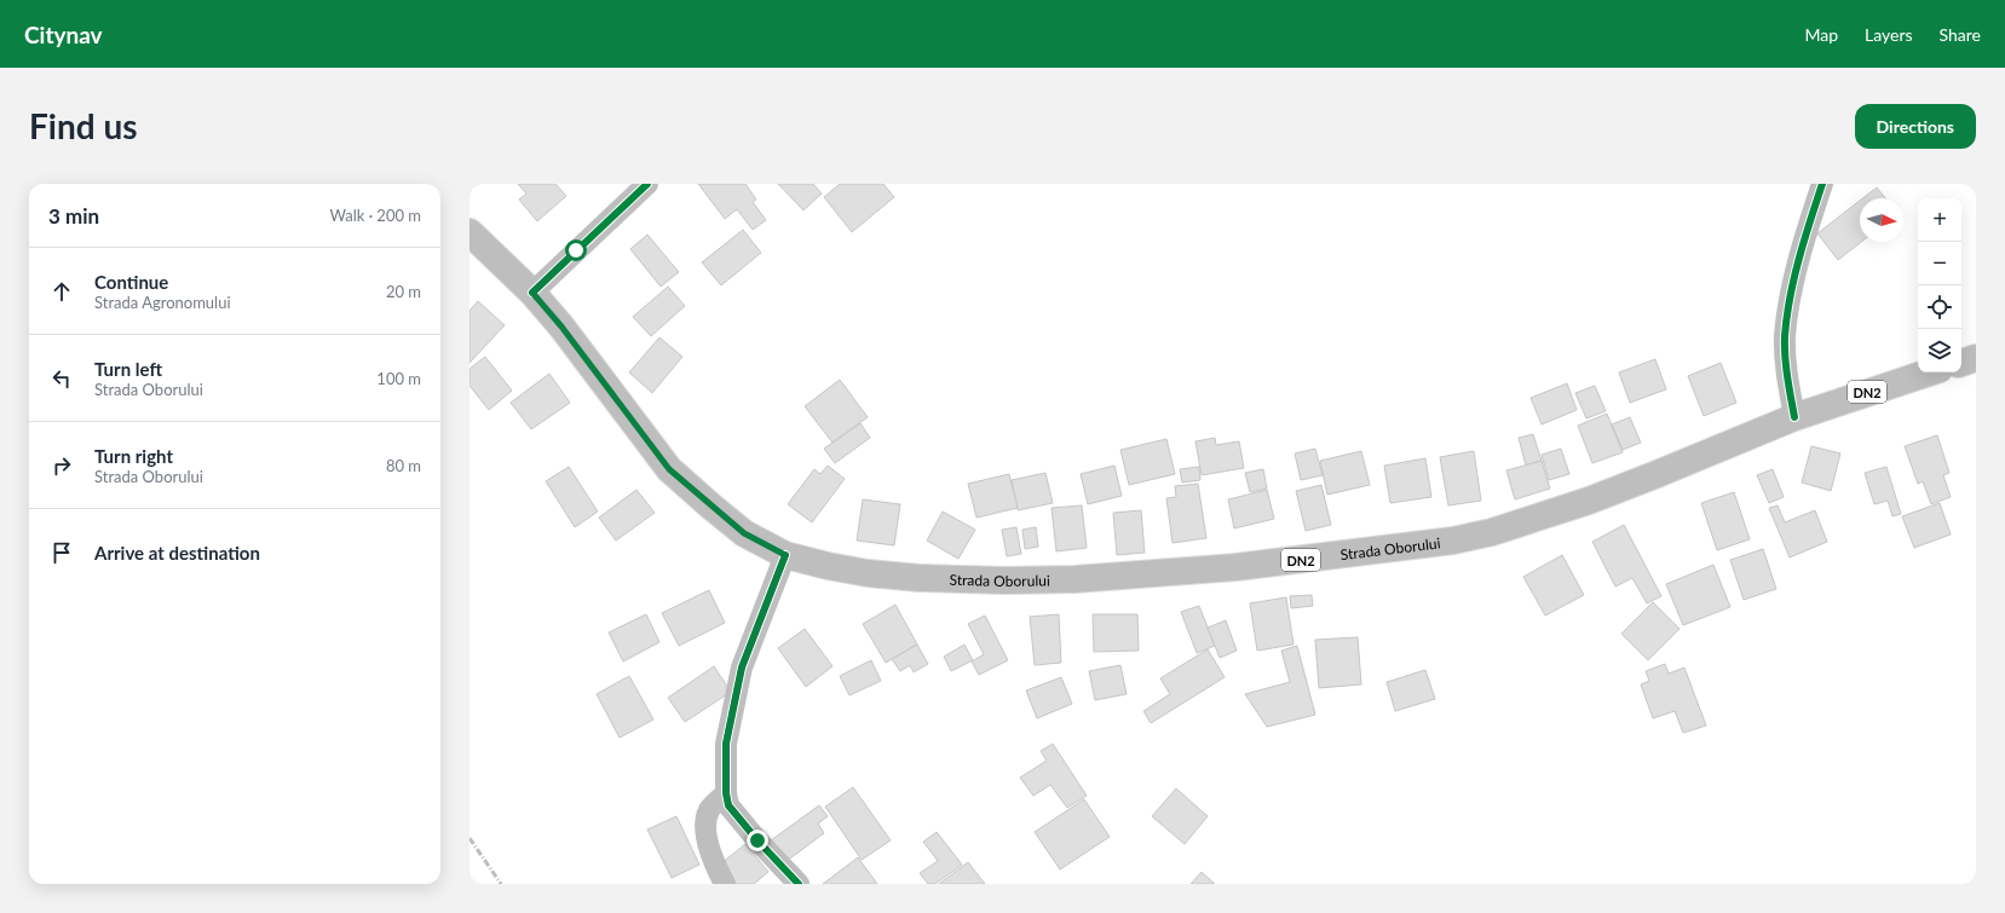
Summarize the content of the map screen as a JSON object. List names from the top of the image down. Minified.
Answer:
{"streets":{"main road":["DN2","Strada Oborului"]},"north":"right","page":{"header":"Citynav","nav":["Map","Layers","Share"],"buttons":"Directions","title":"Find us","heading":["3 min","Walk · 200 m"],"map_buttons":["+","−"],"list":[["Continue","Strada Agronomului","20 m"],["Turn left","Strada Oborului","100 m"],["Turn right","Strada Oborului","80 m"],"Arrive at destination"]}}
